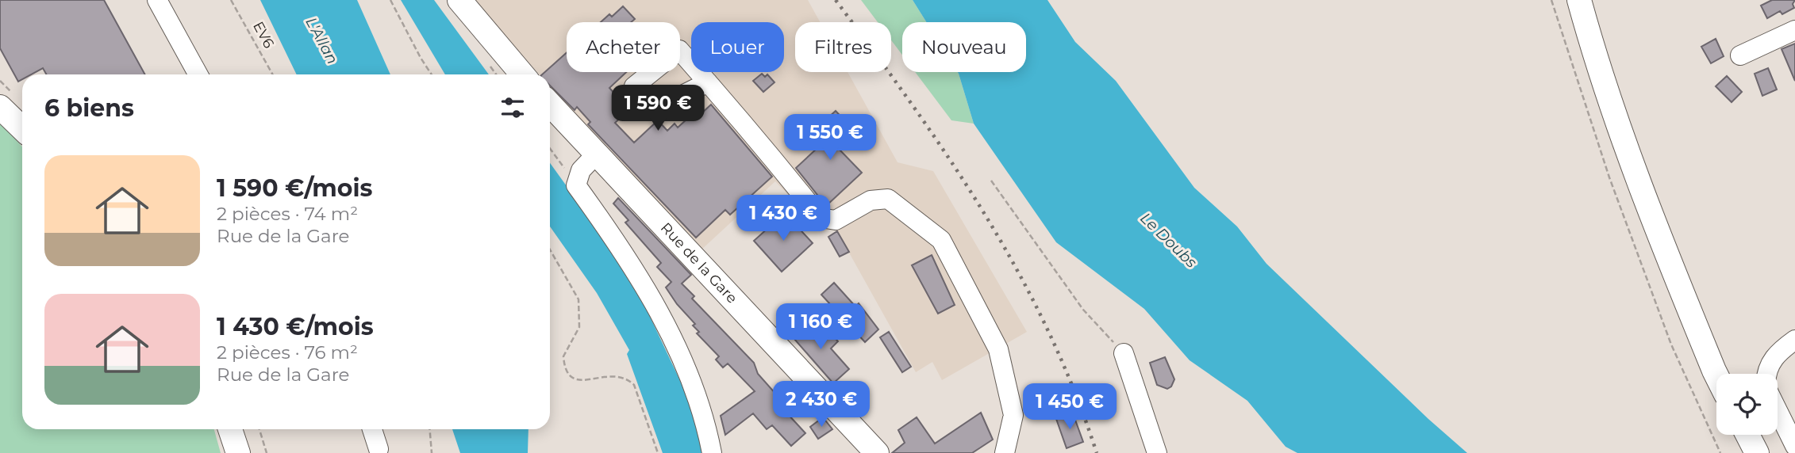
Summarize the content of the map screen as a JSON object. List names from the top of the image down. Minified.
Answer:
{"streets":{"main road":["Rue de la Gare"],"path":["EV6"]},"water":["L'Allan","Le Doubs"],"page":{"chip":["Acheter","Louer","Filtres","Nouveau"],"heading":"6 biens","price":["1 590 €","1 550 €","1 430 €","1 160 €","2 430 €","1 450 €"],"list":[{"name":"1 590 €/mois","note":"2 pièces · 74 m² · Rue de la Gare"},{"name":"1 430 €/mois","note":"2 pièces · 76 m² · Rue de la Gare"}]}}
